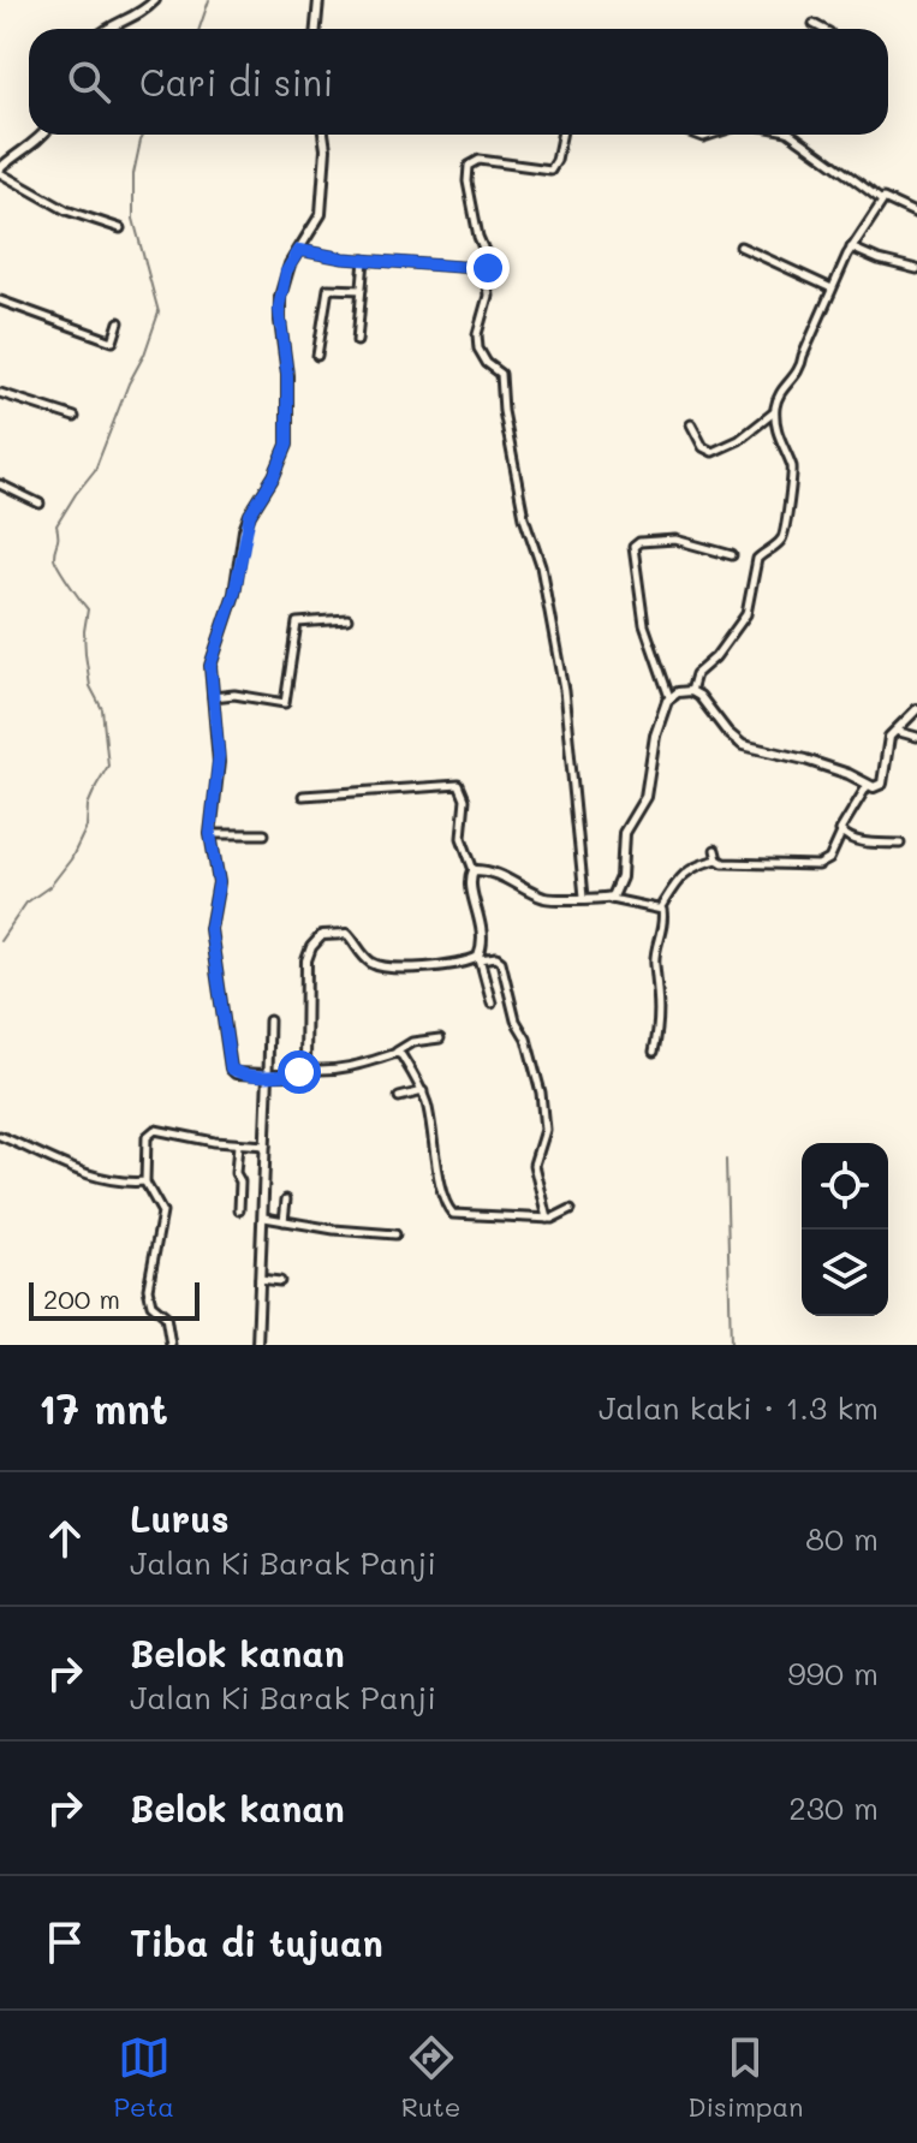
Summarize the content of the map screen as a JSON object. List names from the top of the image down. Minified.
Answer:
{"scale_bar":"200 m","page":{"search":"Cari di sini","scale":"200 m","heading":["17 mnt","Jalan kaki · 1.3 km"],"list":[["Lurus","Jalan Ki Barak Panji","80 m"],["Belok kanan","Jalan Ki Barak Panji","990 m"],["Belok kanan","230 m"],"Tiba di tujuan"],"nav":["Peta","Rute","Disimpan"]}}
